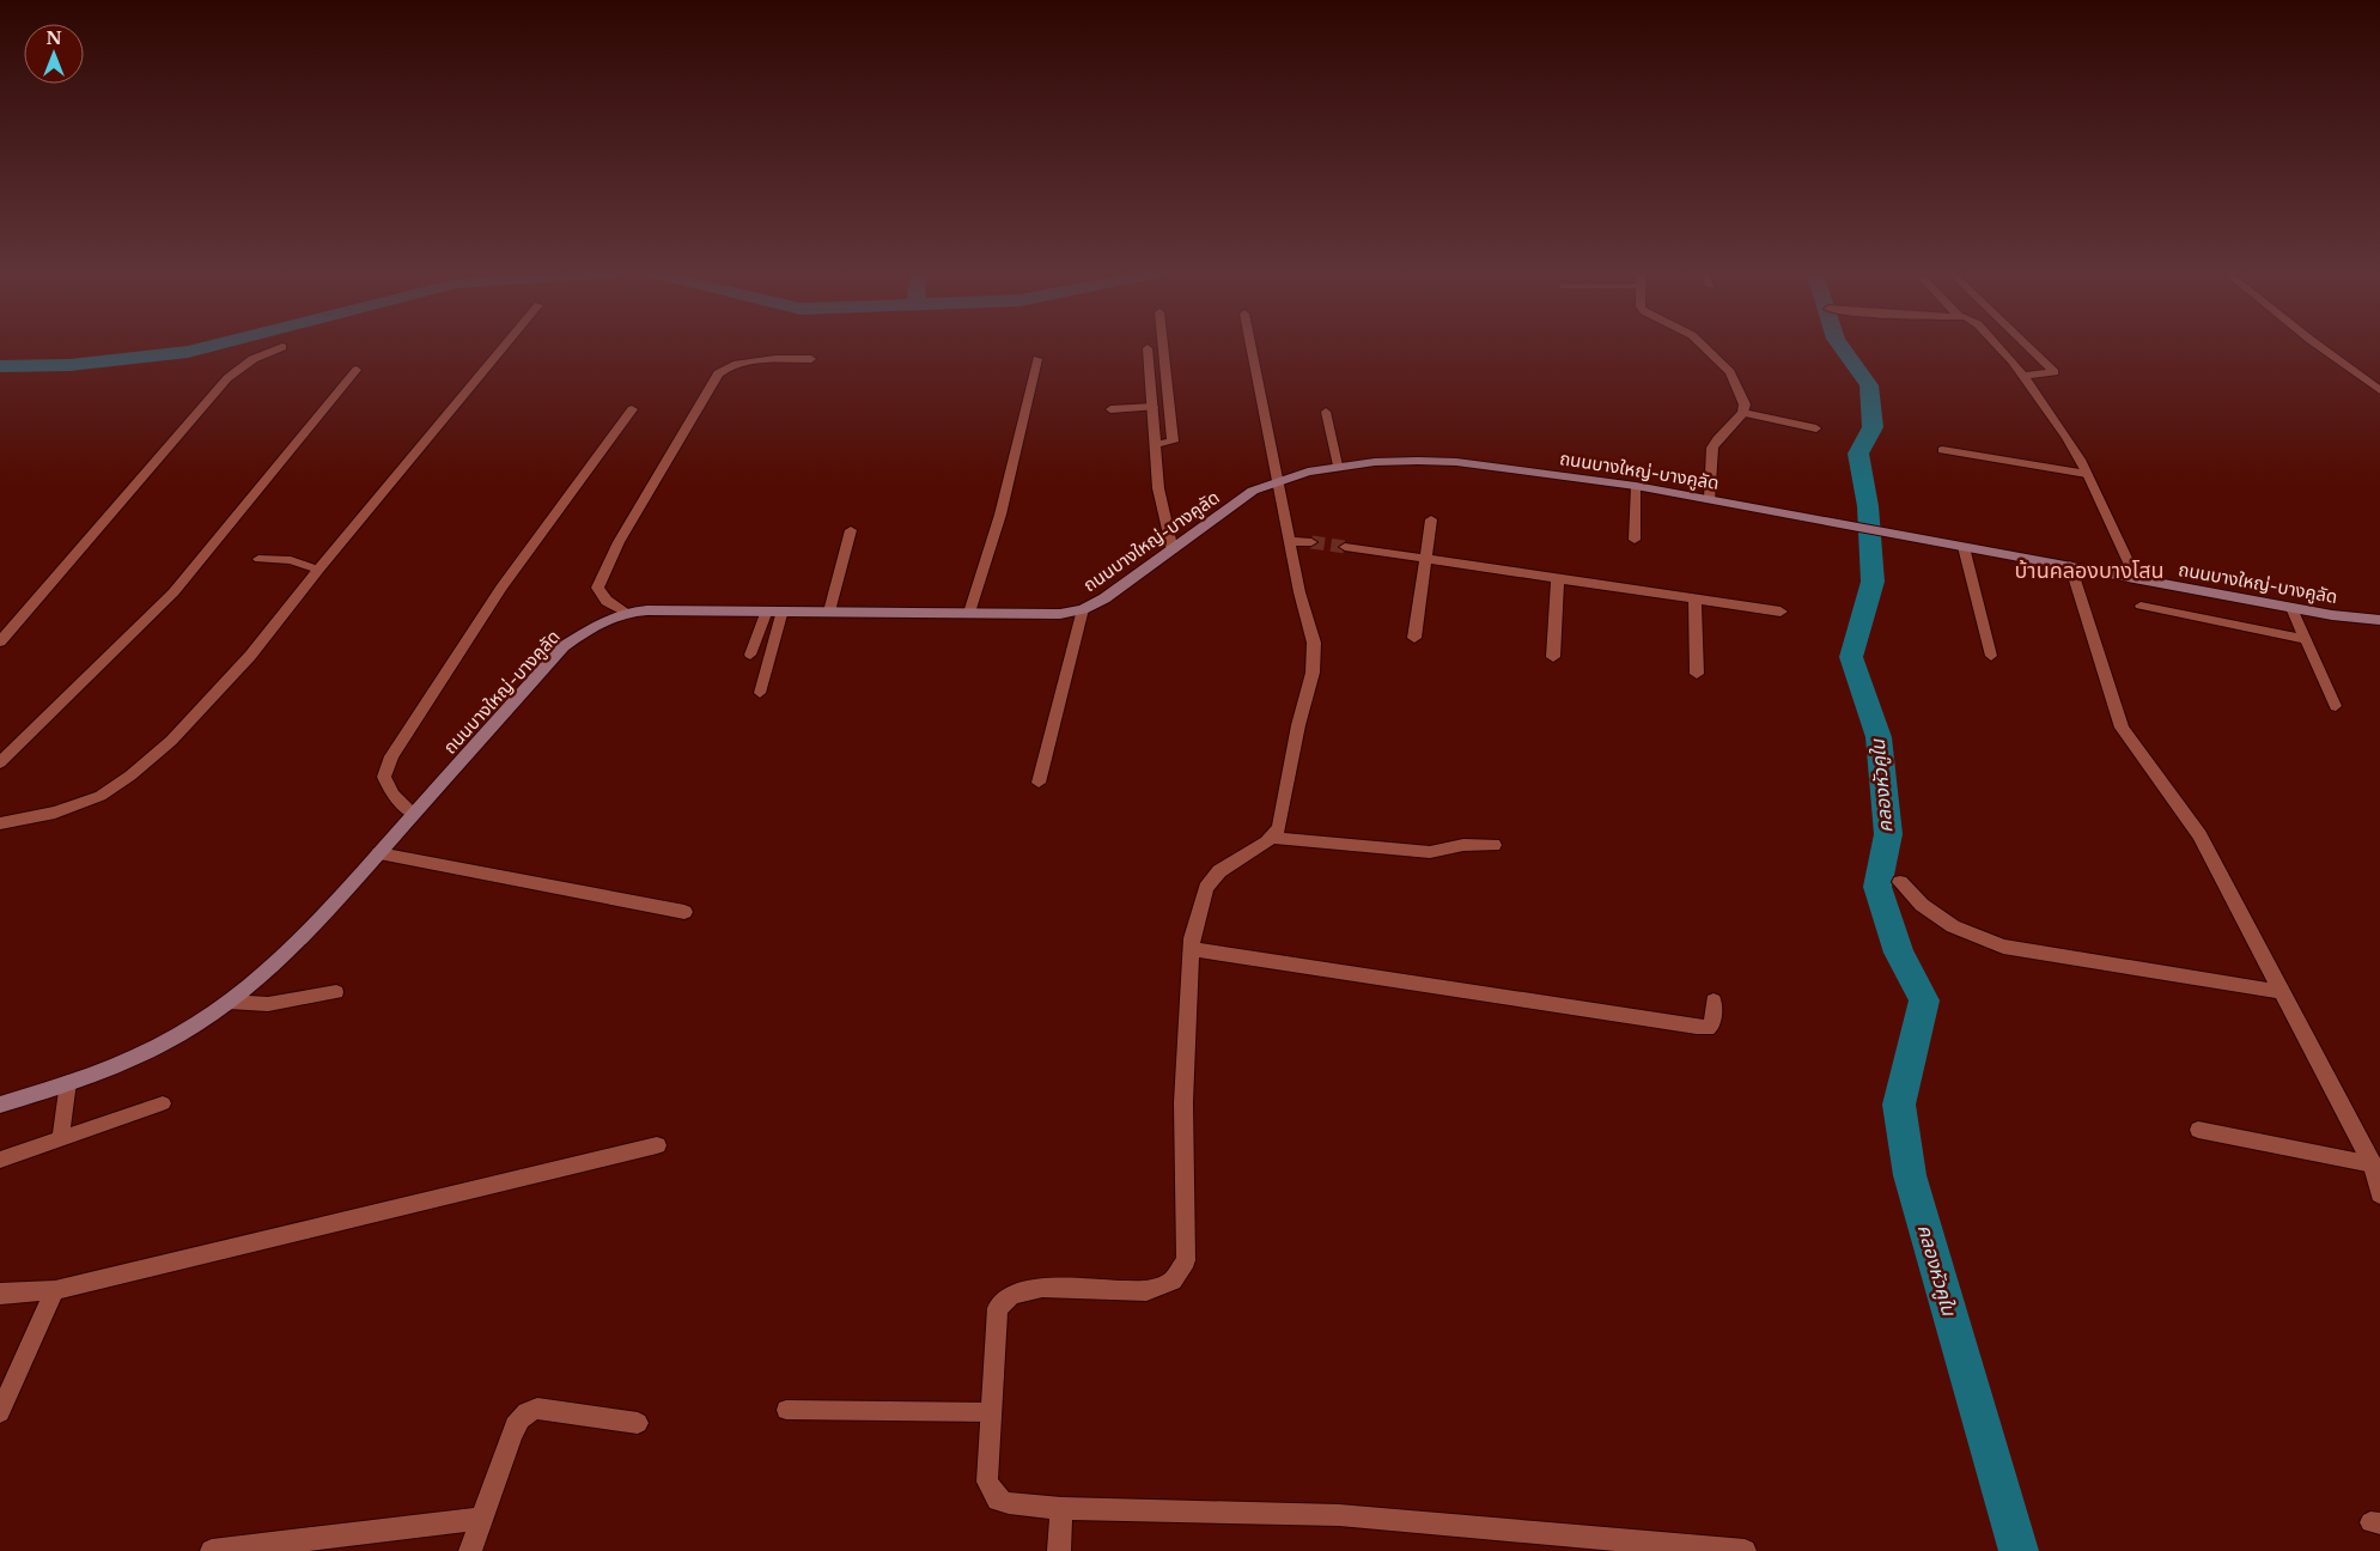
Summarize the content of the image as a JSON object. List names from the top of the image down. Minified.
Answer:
{"streets":{"street":["ถนนบางใหญ่-บางคูลัด"]},"districts":["บ้านคลองบางโสน"],"water":["คลองหัวคูใน"],"north":"top"}
